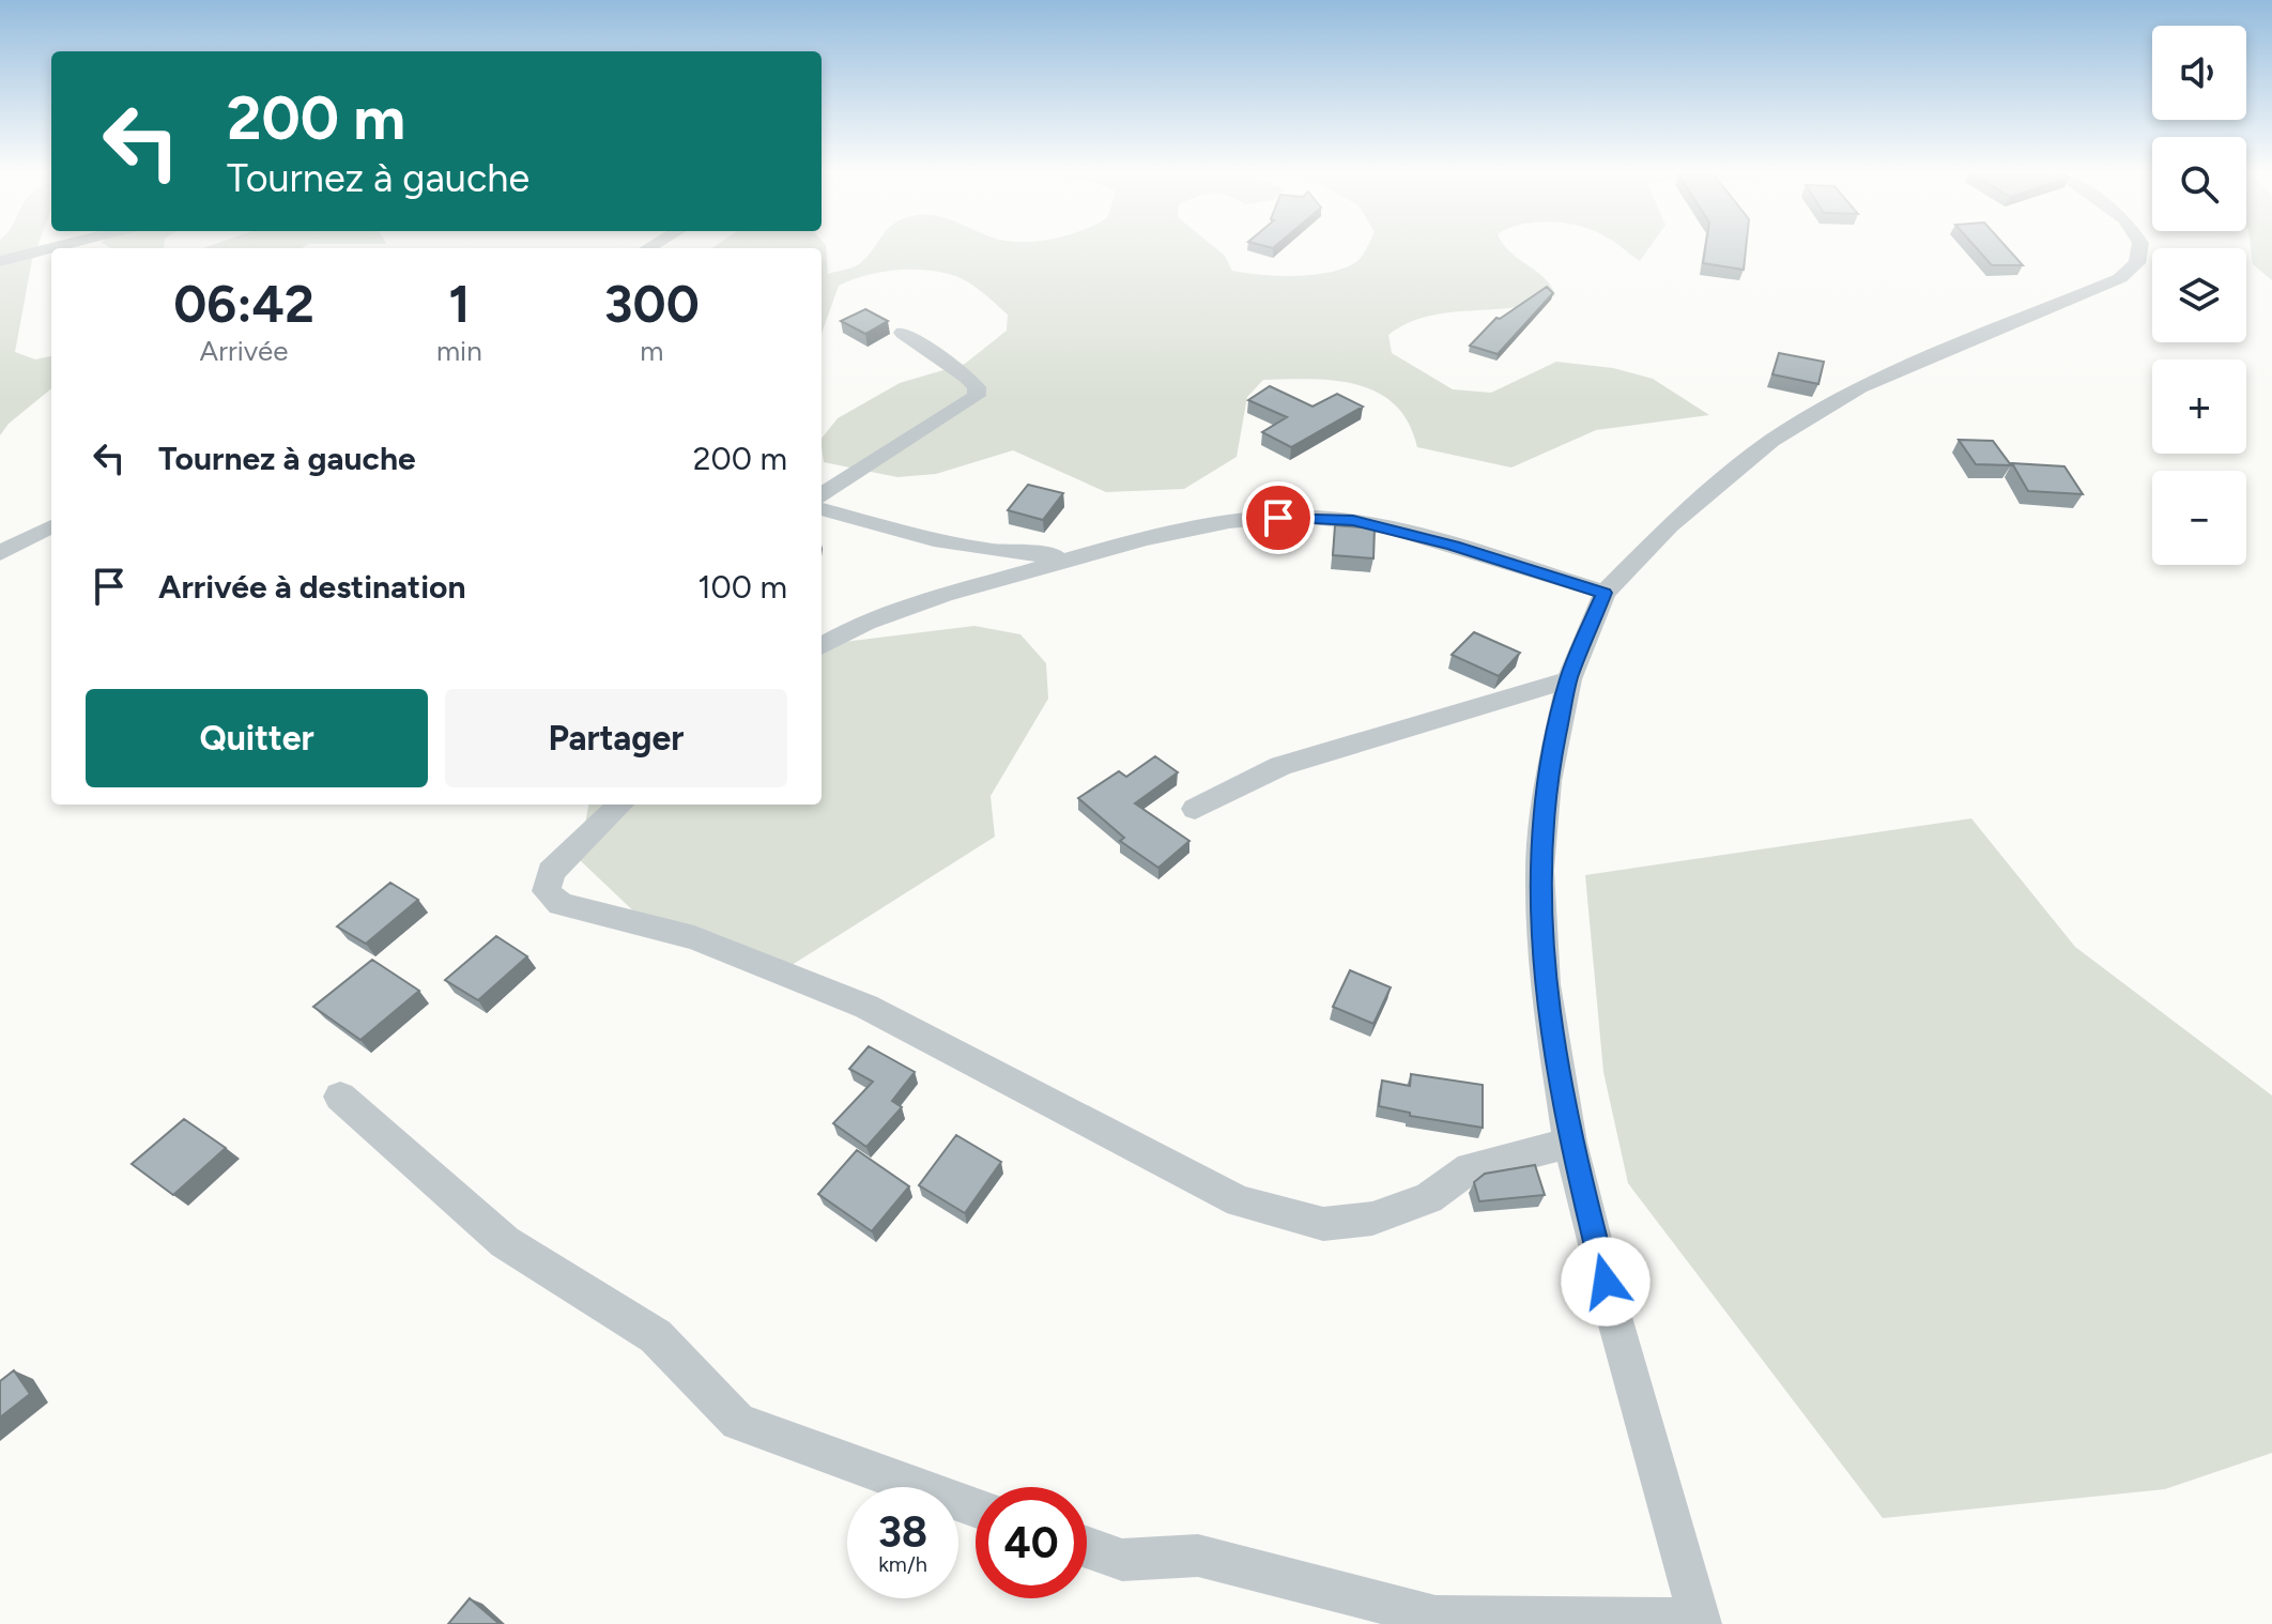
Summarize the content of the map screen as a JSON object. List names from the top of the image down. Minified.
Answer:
{"page":{"map_buttons":["+","−"],"turn":["200 m","Tournez à gauche"],"eta":["06:42","Arrivée","1","min","300","m"],"list":[{"name":"Tournez à gauche","value":"200 m"},{"name":"Arrivée à destination","value":"100 m"}],"buttons":["Quitter","Partager"],"speed":"38 km/h","limit":"40"}}
